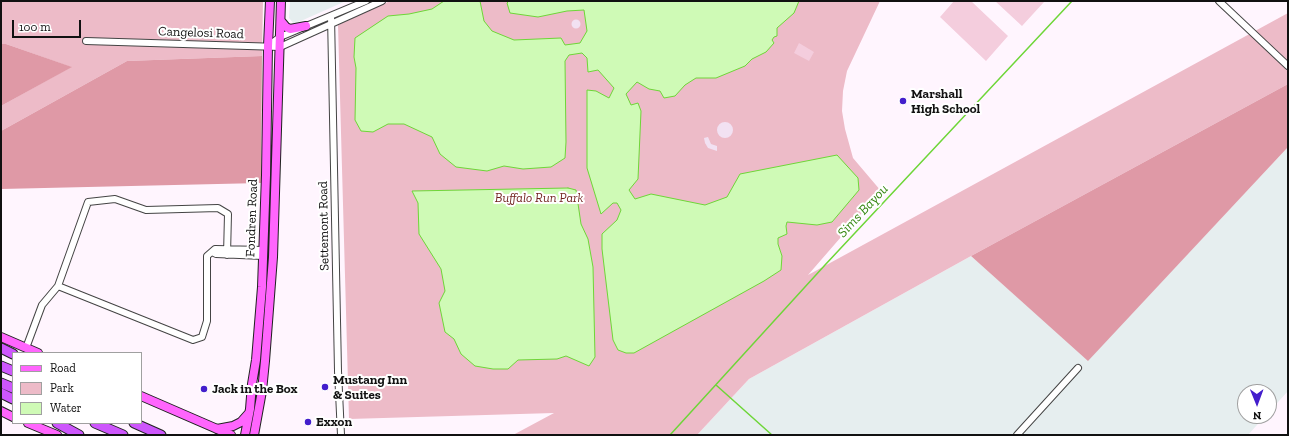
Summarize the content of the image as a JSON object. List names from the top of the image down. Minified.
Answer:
{"streets":{"main road":["Fondren Road"],"street":["Cangelosi Road","Settemont Road"]},"crossings":[["Cangelosi Road","Fondren Road"]],"water":["Sims Bayou"],"parks":["Buffalo Run Park"],"places":["Marshall High School","Mustang Inn & Suites","Jack in the Box","Exxon"],"legend":["Road","Park","Water"],"scale_bar":"100 m","north":"bottom"}
